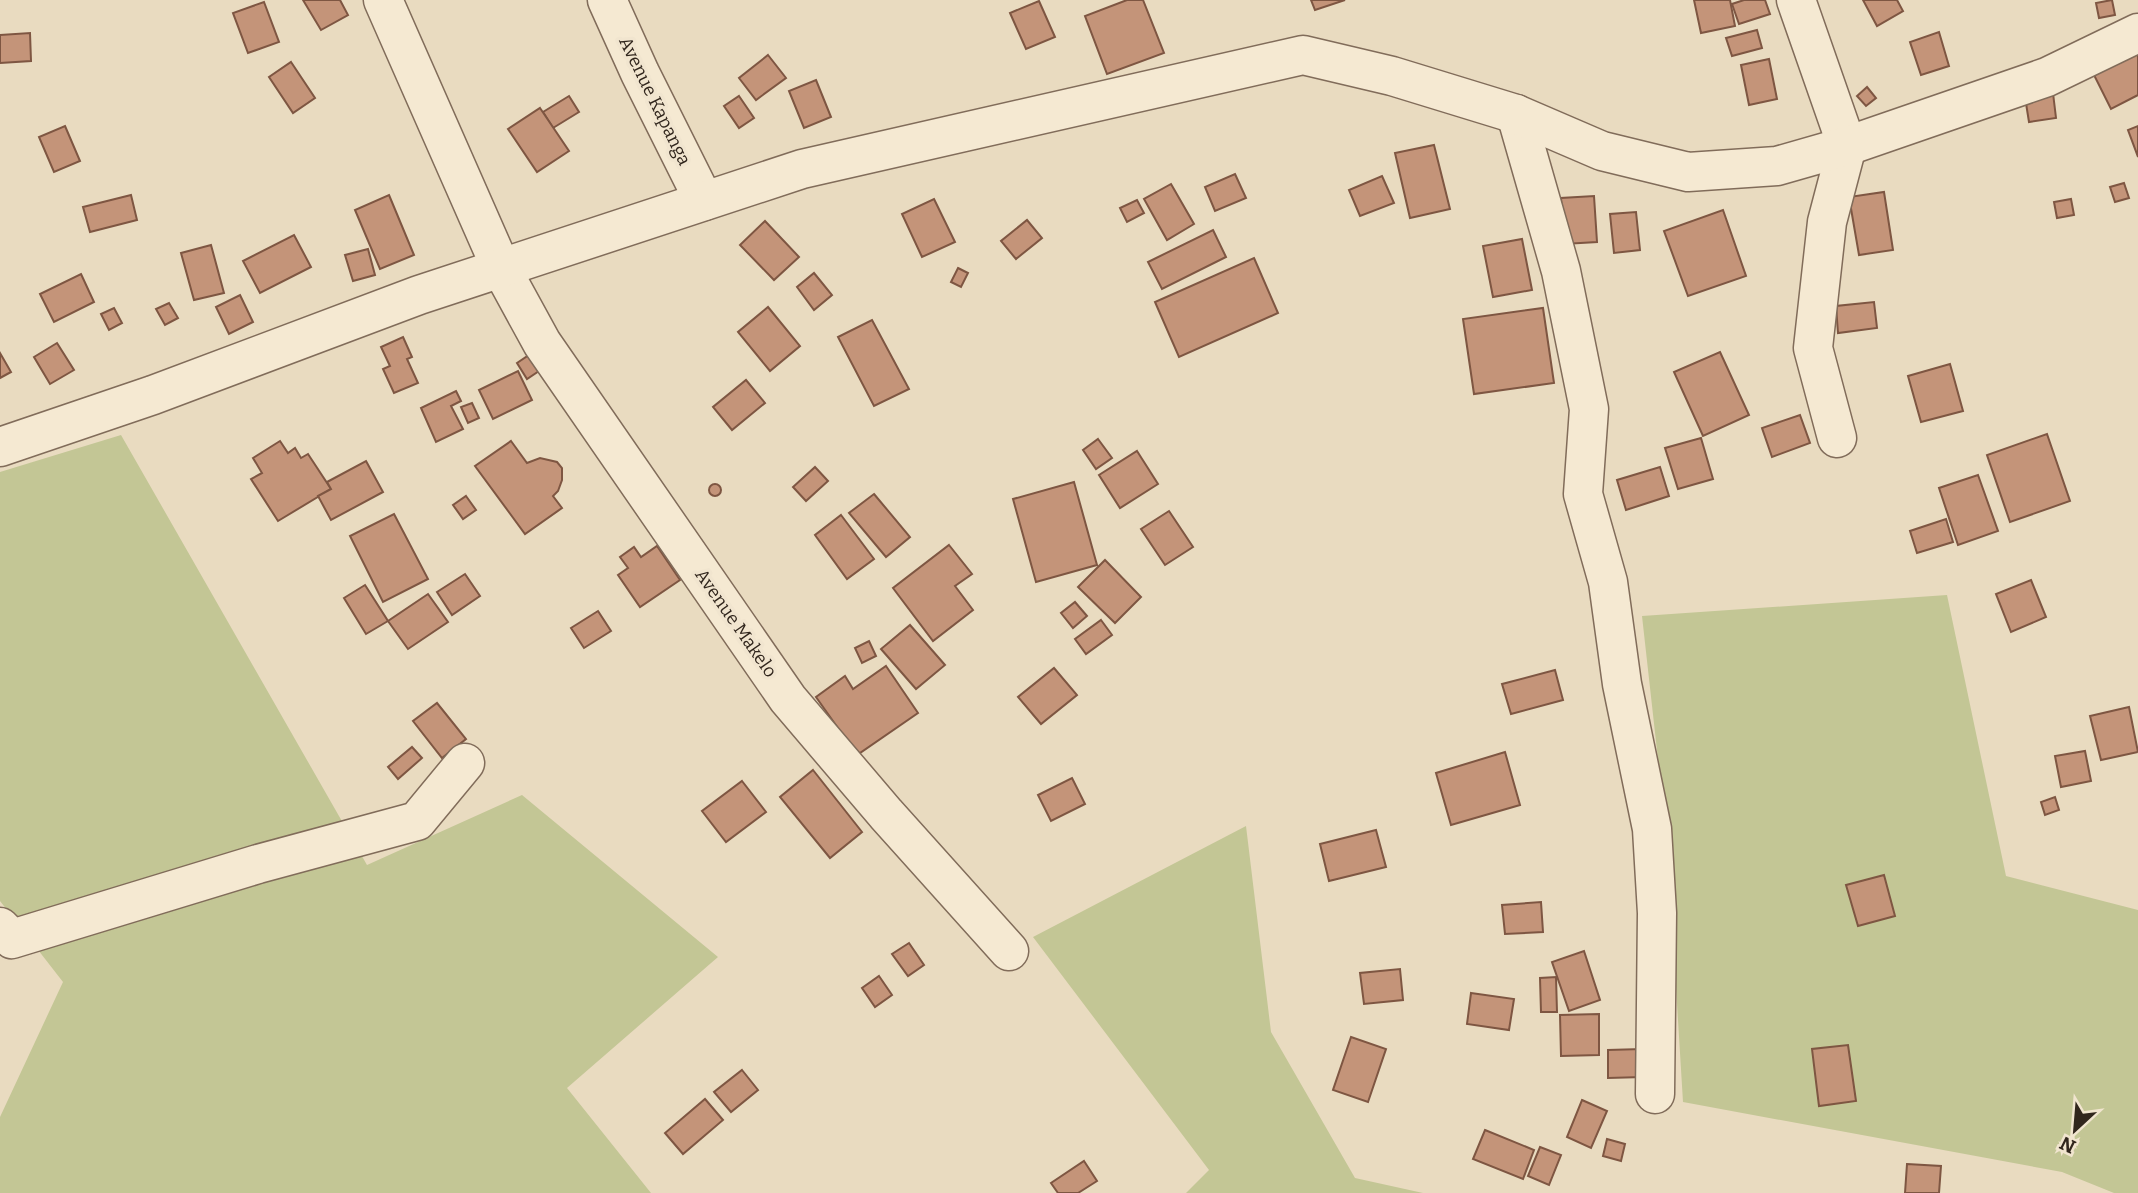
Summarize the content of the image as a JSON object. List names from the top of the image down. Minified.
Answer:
{"streets":{"street":["Avenue Kapanga","Avenue Makelo"]},"north":"bottom left"}
